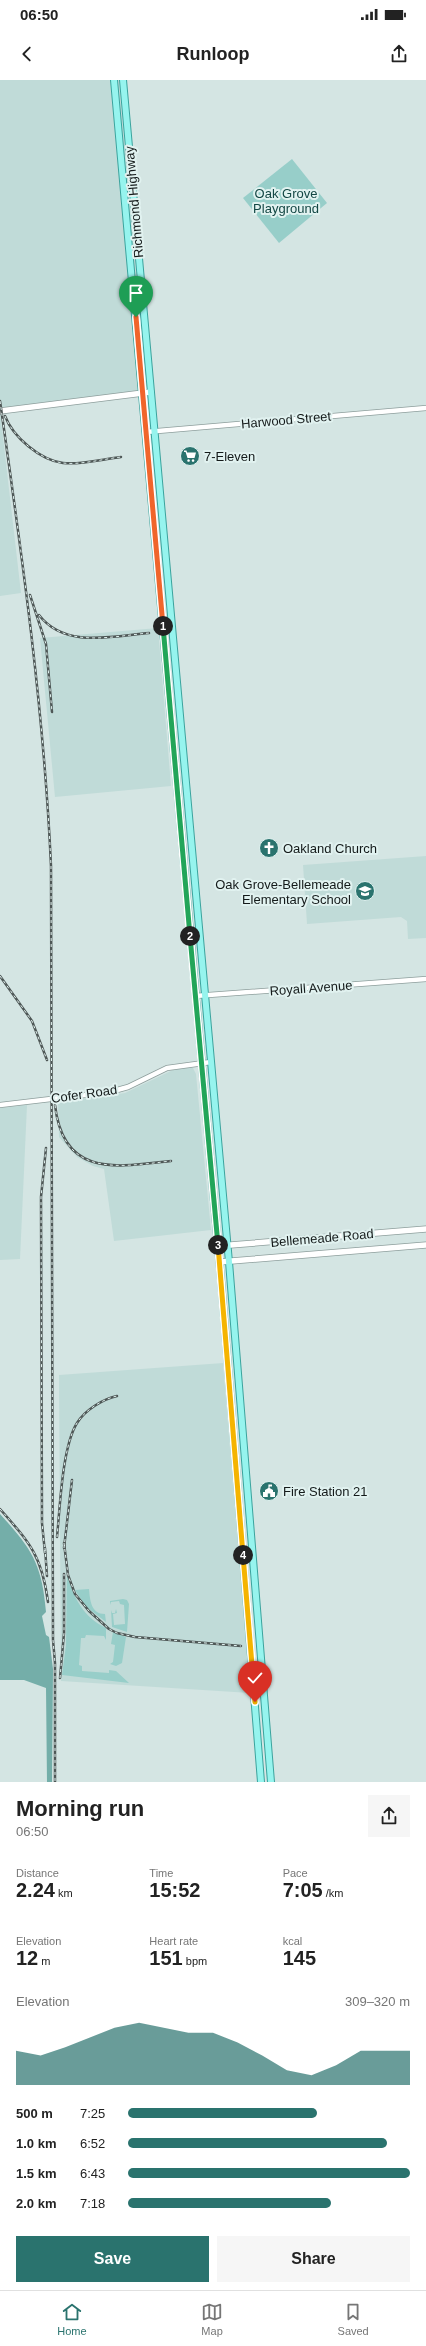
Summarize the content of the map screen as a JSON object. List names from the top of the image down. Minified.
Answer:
{"streets":{"main road":["Richmond Highway","Bellemeade Road"],"street":["Harwood Street","Royall Avenue","Cofer Road"]},"crossings":[["Richmond Highway","Harwood Street"],["Richmond Highway","Royall Avenue"],["Richmond Highway","Cofer Road"],["Richmond Highway","Bellemeade Road"]],"parks":["Oak Grove Playground"],"places":{"supermarket":["7-Eleven"],"church":["Oakland Church"],"school or university":["Oak Grove-Bellemeade Elementary School"],"public building":["Fire Station 21"]},"page":{"status":"06:50","header":"Runloop","pins":["1","2","3","4"],"heading":["Morning run","06:50"],"stats":[["Distance","2.24 km"],["Time","15:52"],["Pace","7:05 /km"],["Elevation","12 m"],["Heart rate","151 bpm"],["kcal","145"]],"chart":["Elevation","309–320 m"],"list":[{"name":"500 m","note":"7:25"},{"name":"1.0 km","note":"6:52"},{"name":"1.5 km","note":"6:43"},{"name":"2.0 km","note":"7:18"}],"buttons":["Save","Share"],"tabs":["Home","Map","Saved"]}}
